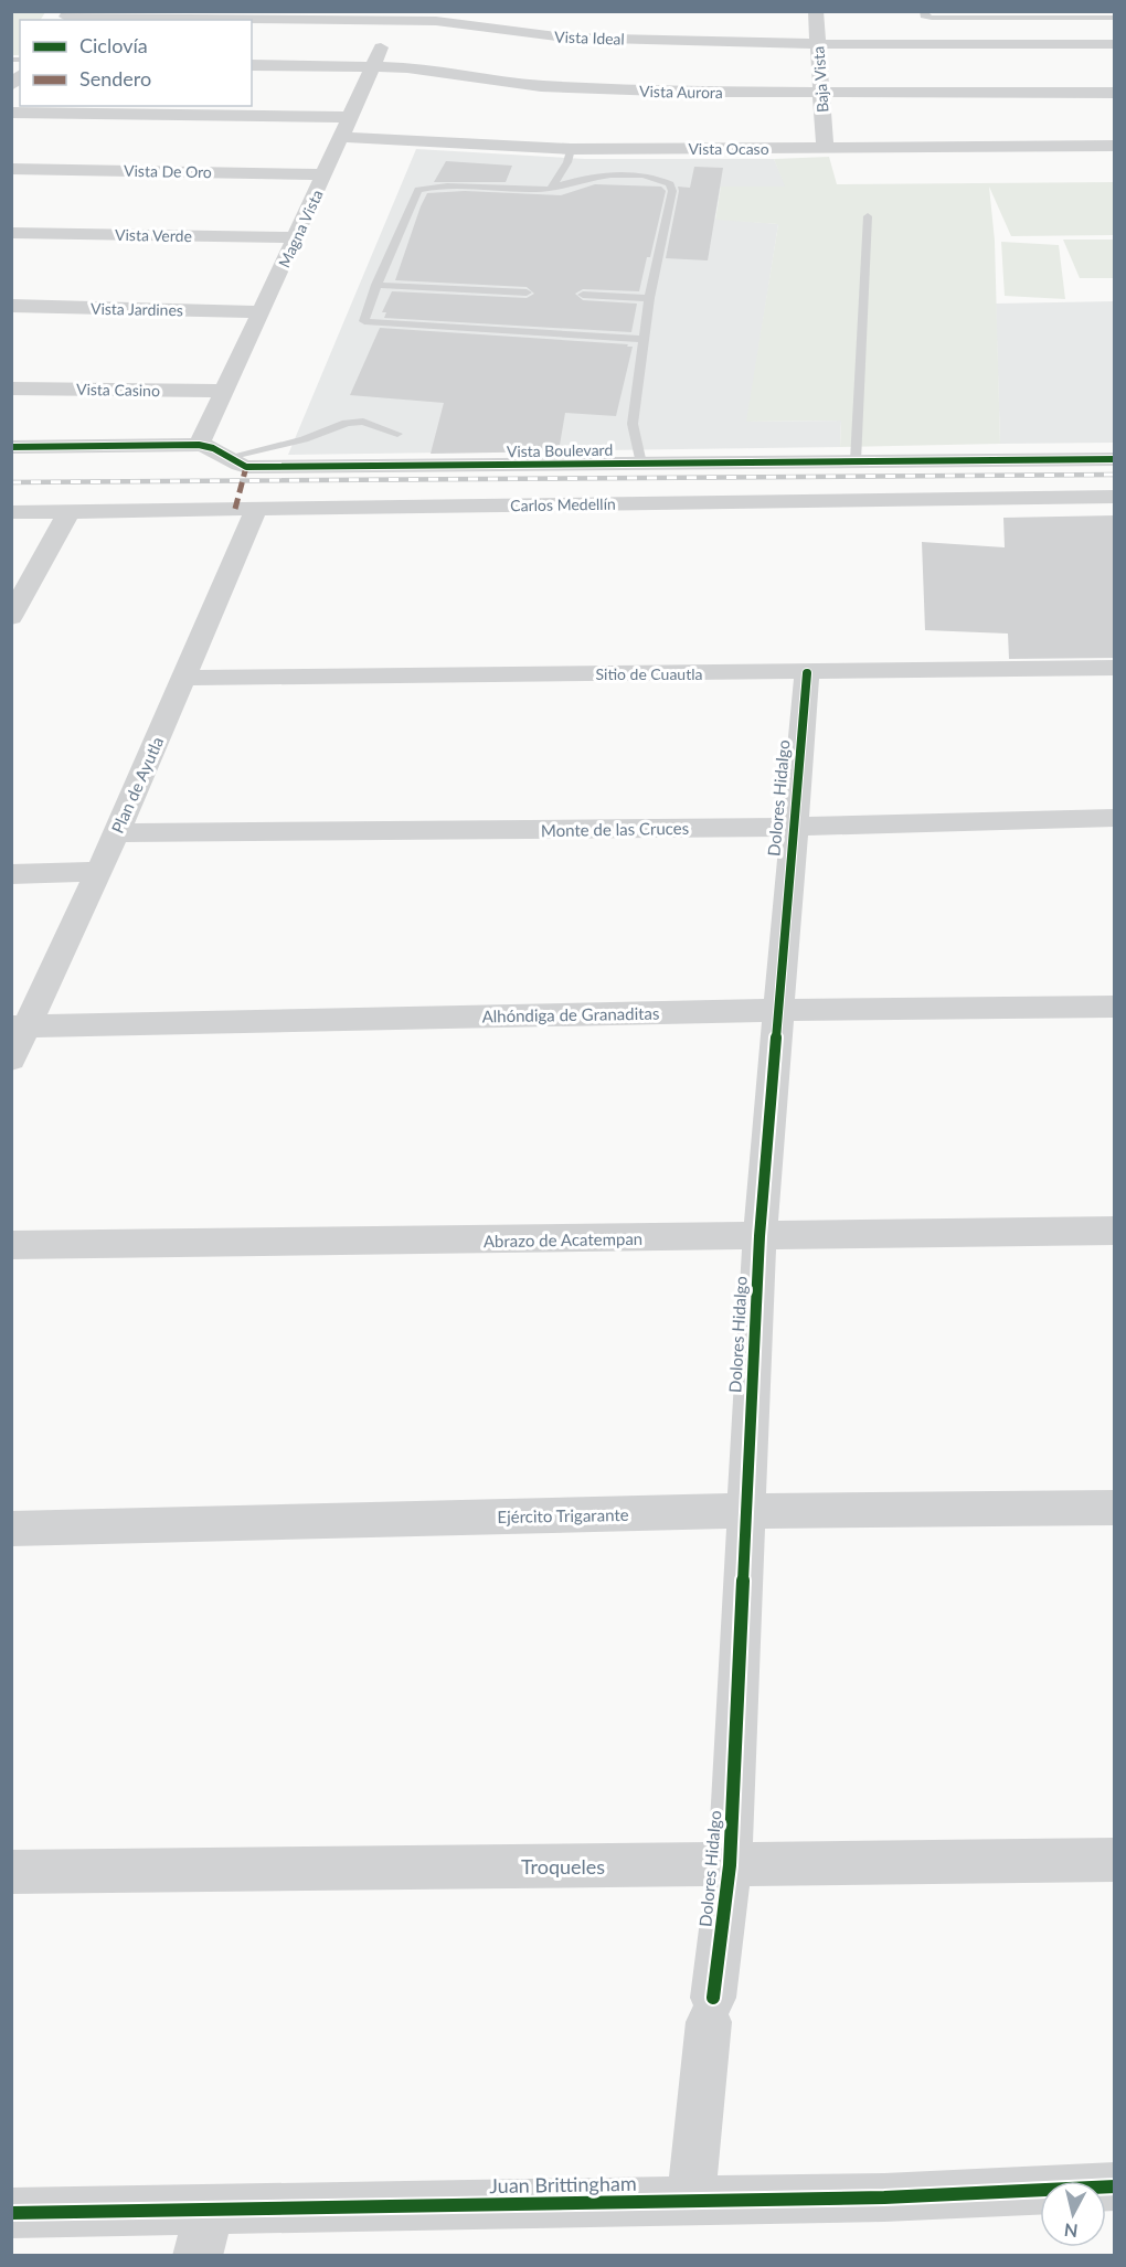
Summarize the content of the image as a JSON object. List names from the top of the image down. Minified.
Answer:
{"streets":{"street":["Vista Ideal","Baja Vista","Vista Aurora","Vista Ocaso","Vista De Oro","Magna Vista","Vista Verde","Vista Jardines","Vista Casino","Vista Boulevard","Carlos Medellín","Sitio de Cuautla","Plan de Ayutla","Dolores Hidalgo","Monte de las Cruces","Alhóndiga de Granaditas","Abrazo de Acatempan","Ejército Trigarante","Troqueles","Juan Brittingham"]},"crossings":[["Vista Ideal","Baja Vista"],["Vista Ideal","Magna Vista"],["Baja Vista","Vista Aurora"],["Baja Vista","Vista Ocaso"],["Vista Aurora","Magna Vista"],["Vista Ocaso","Magna Vista"],["Vista De Oro","Magna Vista"],["Magna Vista","Vista Verde"],["Magna Vista","Vista Jardines"],["Magna Vista","Vista Casino"],["Magna Vista","Vista Boulevard"],["Carlos Medellín","Plan de Ayutla"],["Sitio de Cuautla","Plan de Ayutla"],["Sitio de Cuautla","Dolores Hidalgo"],["Plan de Ayutla","Monte de las Cruces"],["Plan de Ayutla","Alhóndiga de Granaditas"],["Dolores Hidalgo","Monte de las Cruces"],["Dolores Hidalgo","Alhóndiga de Granaditas"],["Dolores Hidalgo","Abrazo de Acatempan"],["Dolores Hidalgo","Ejército Trigarante"],["Dolores Hidalgo","Troqueles"],["Dolores Hidalgo","Juan Brittingham"]],"legend":["Ciclovía","Sendero"],"north":"bottom"}
